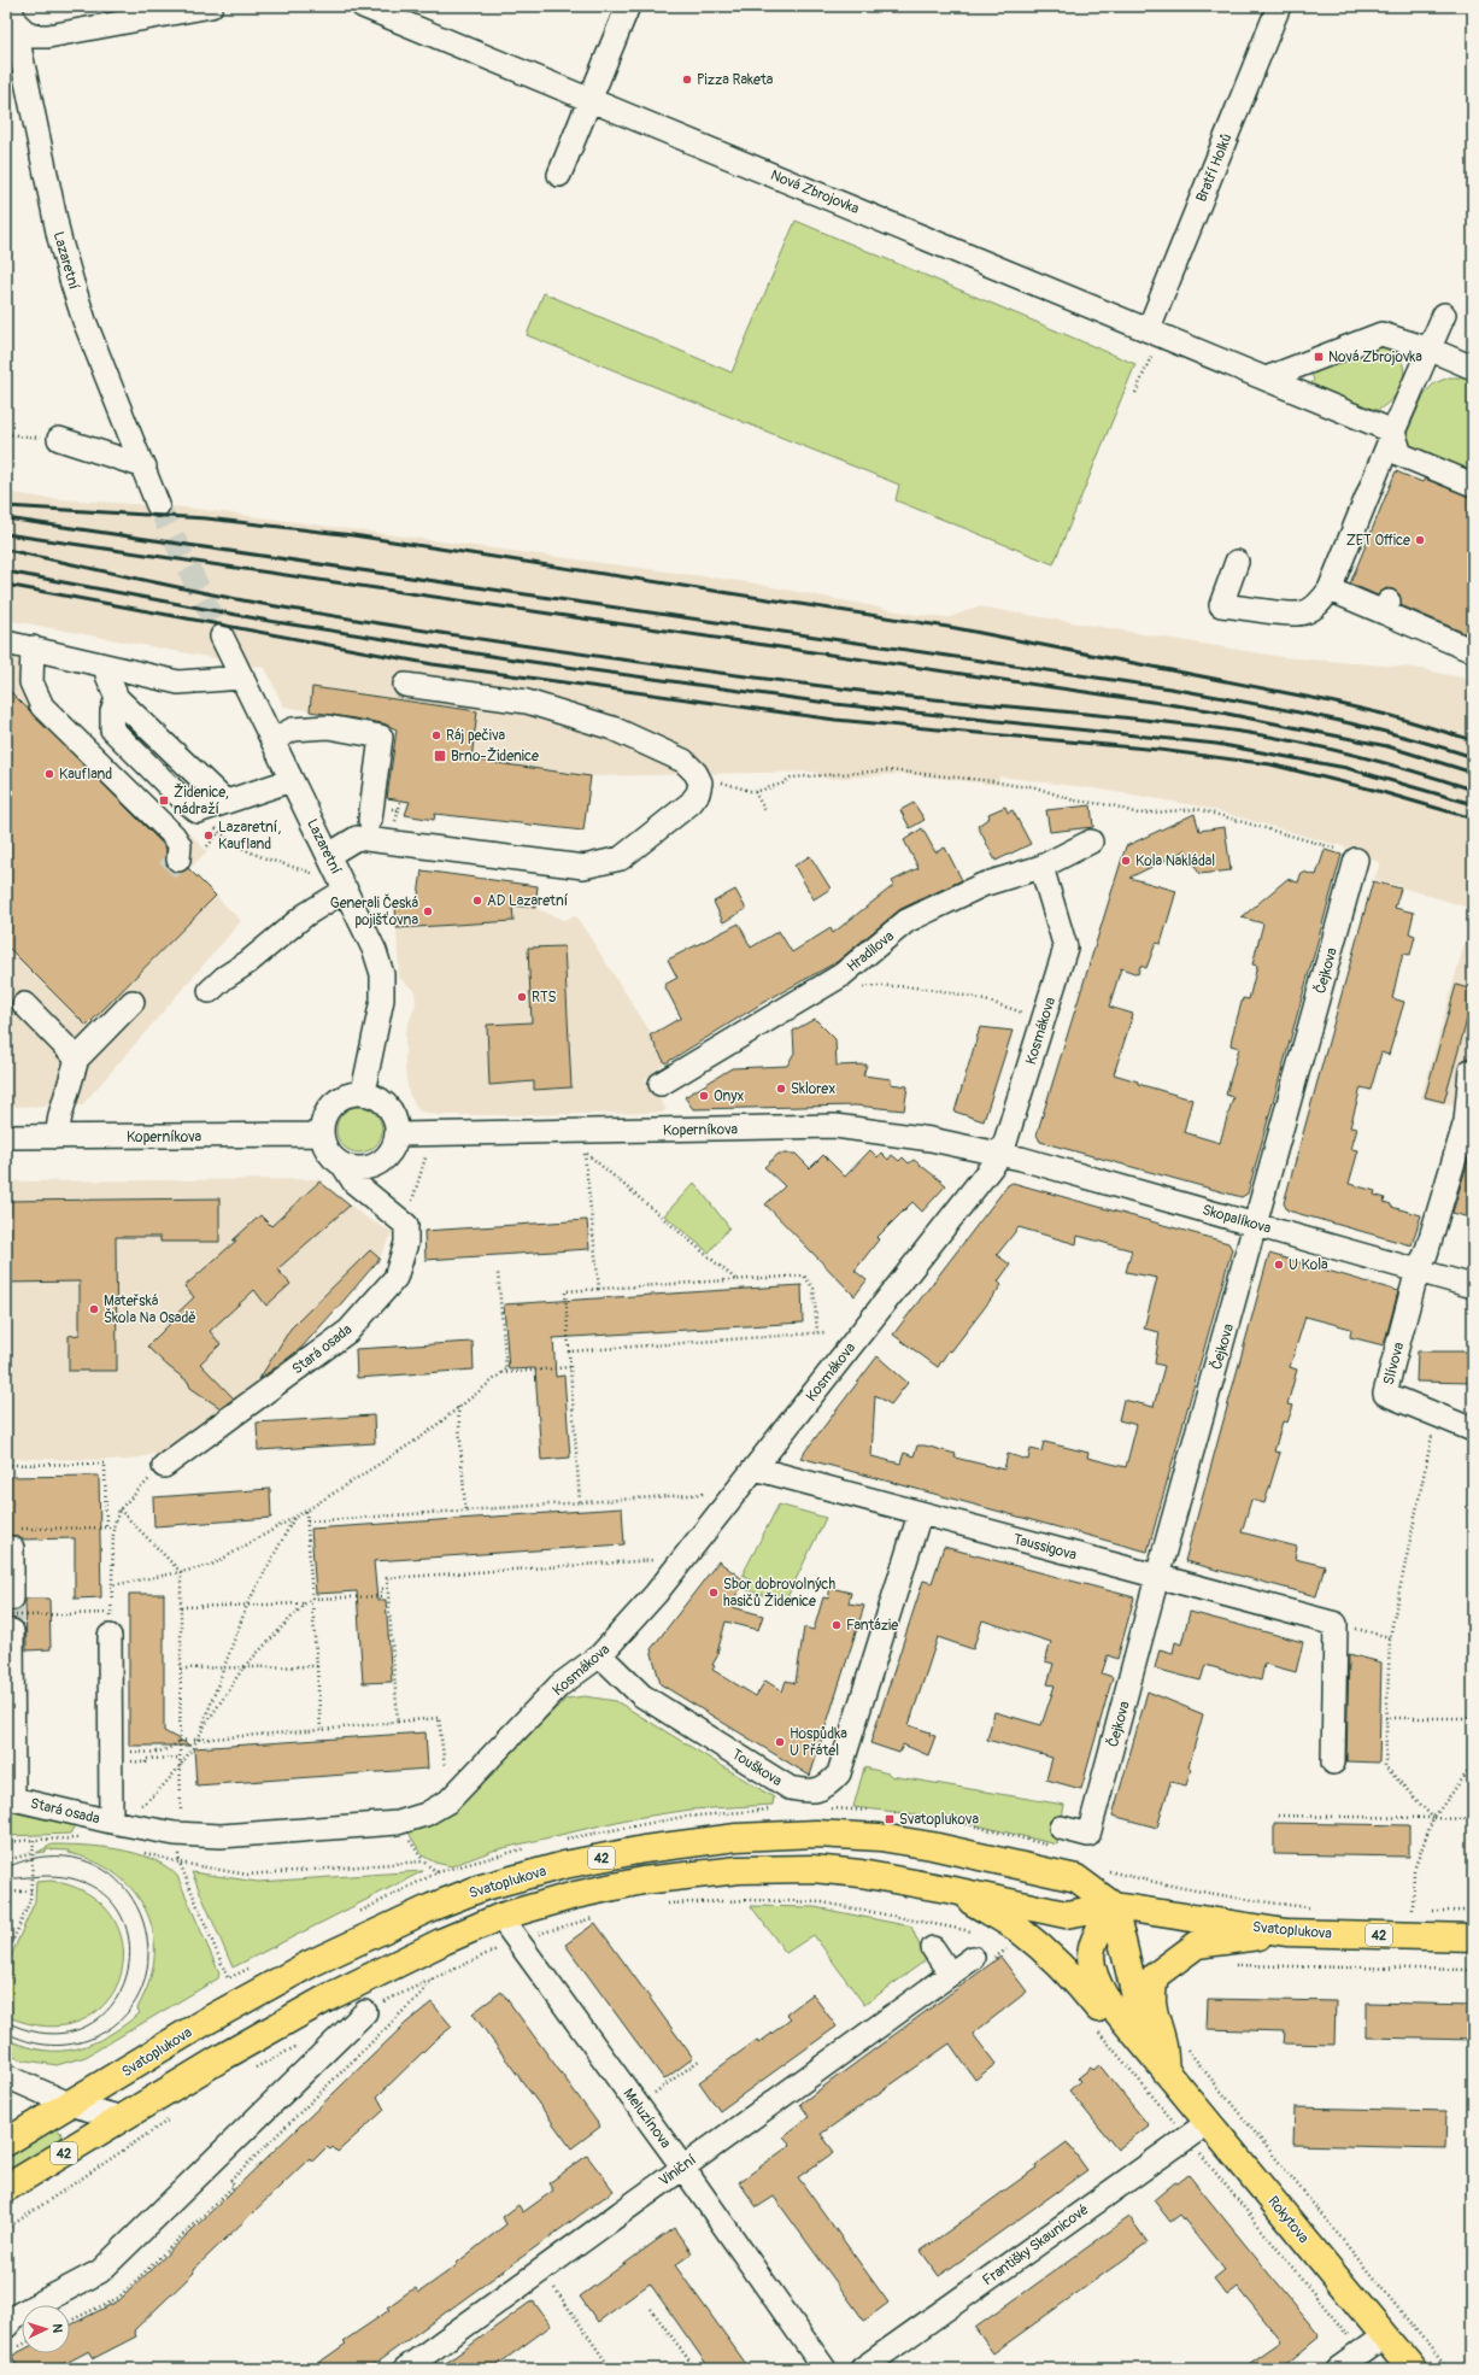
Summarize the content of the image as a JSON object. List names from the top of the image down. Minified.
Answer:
{"streets":{"main road":["42","Svatoplukova","Rokytova"],"street":["Bratří Holků","Nová Zbrojovka","Lazaretní","Hradilova","Čejkova","Kosmákova","Koperníkova","Skopalíkova","Stará osada","Slívova","Taussigova","Touškova","Meluzínova","Viniční","Františky Skaunicové"]},"crossings":[["Bratří Holků","Nová Zbrojovka"],["Lazaretní","Koperníkova"],["Lazaretní","Stará osada"],["Hradilova","Kosmákova"],["Čejkova","Skopalíkova"],["Čejkova","Taussigova"],["Kosmákova","Koperníkova"],["Kosmákova","Skopalíkova"],["Kosmákova","Stará osada"],["Kosmákova","Taussigova"],["Kosmákova","Touškova"],["Koperníkova","Skopalíkova"],["Koperníkova","Stará osada"],["Skopalíkova","Slívova"],["Taussigova","Touškova"],["Svatoplukova","Meluzínova"],["Meluzínova","Viniční"],["Rokytova","Františky Skaunicové"]],"places":{"other":["Pizza Raketa","ZET Office","Ráj pečiva","Kaufland","Lazaretní, Kaufland","Kola Nakládal","AD Lazaretní","Generali Česká pojišťovna","RTS","Sklorex","Onyx","U Kola","Mateřská Škola Na Osadě","Sbor dobrovolných hasičů Židenice","Fantázie","Hospůdka U Přátel"],"transit":["Nová Zbrojovka","Brno-Židenice","Židenice, nádraží","Svatoplukova"]},"north":"right"}
